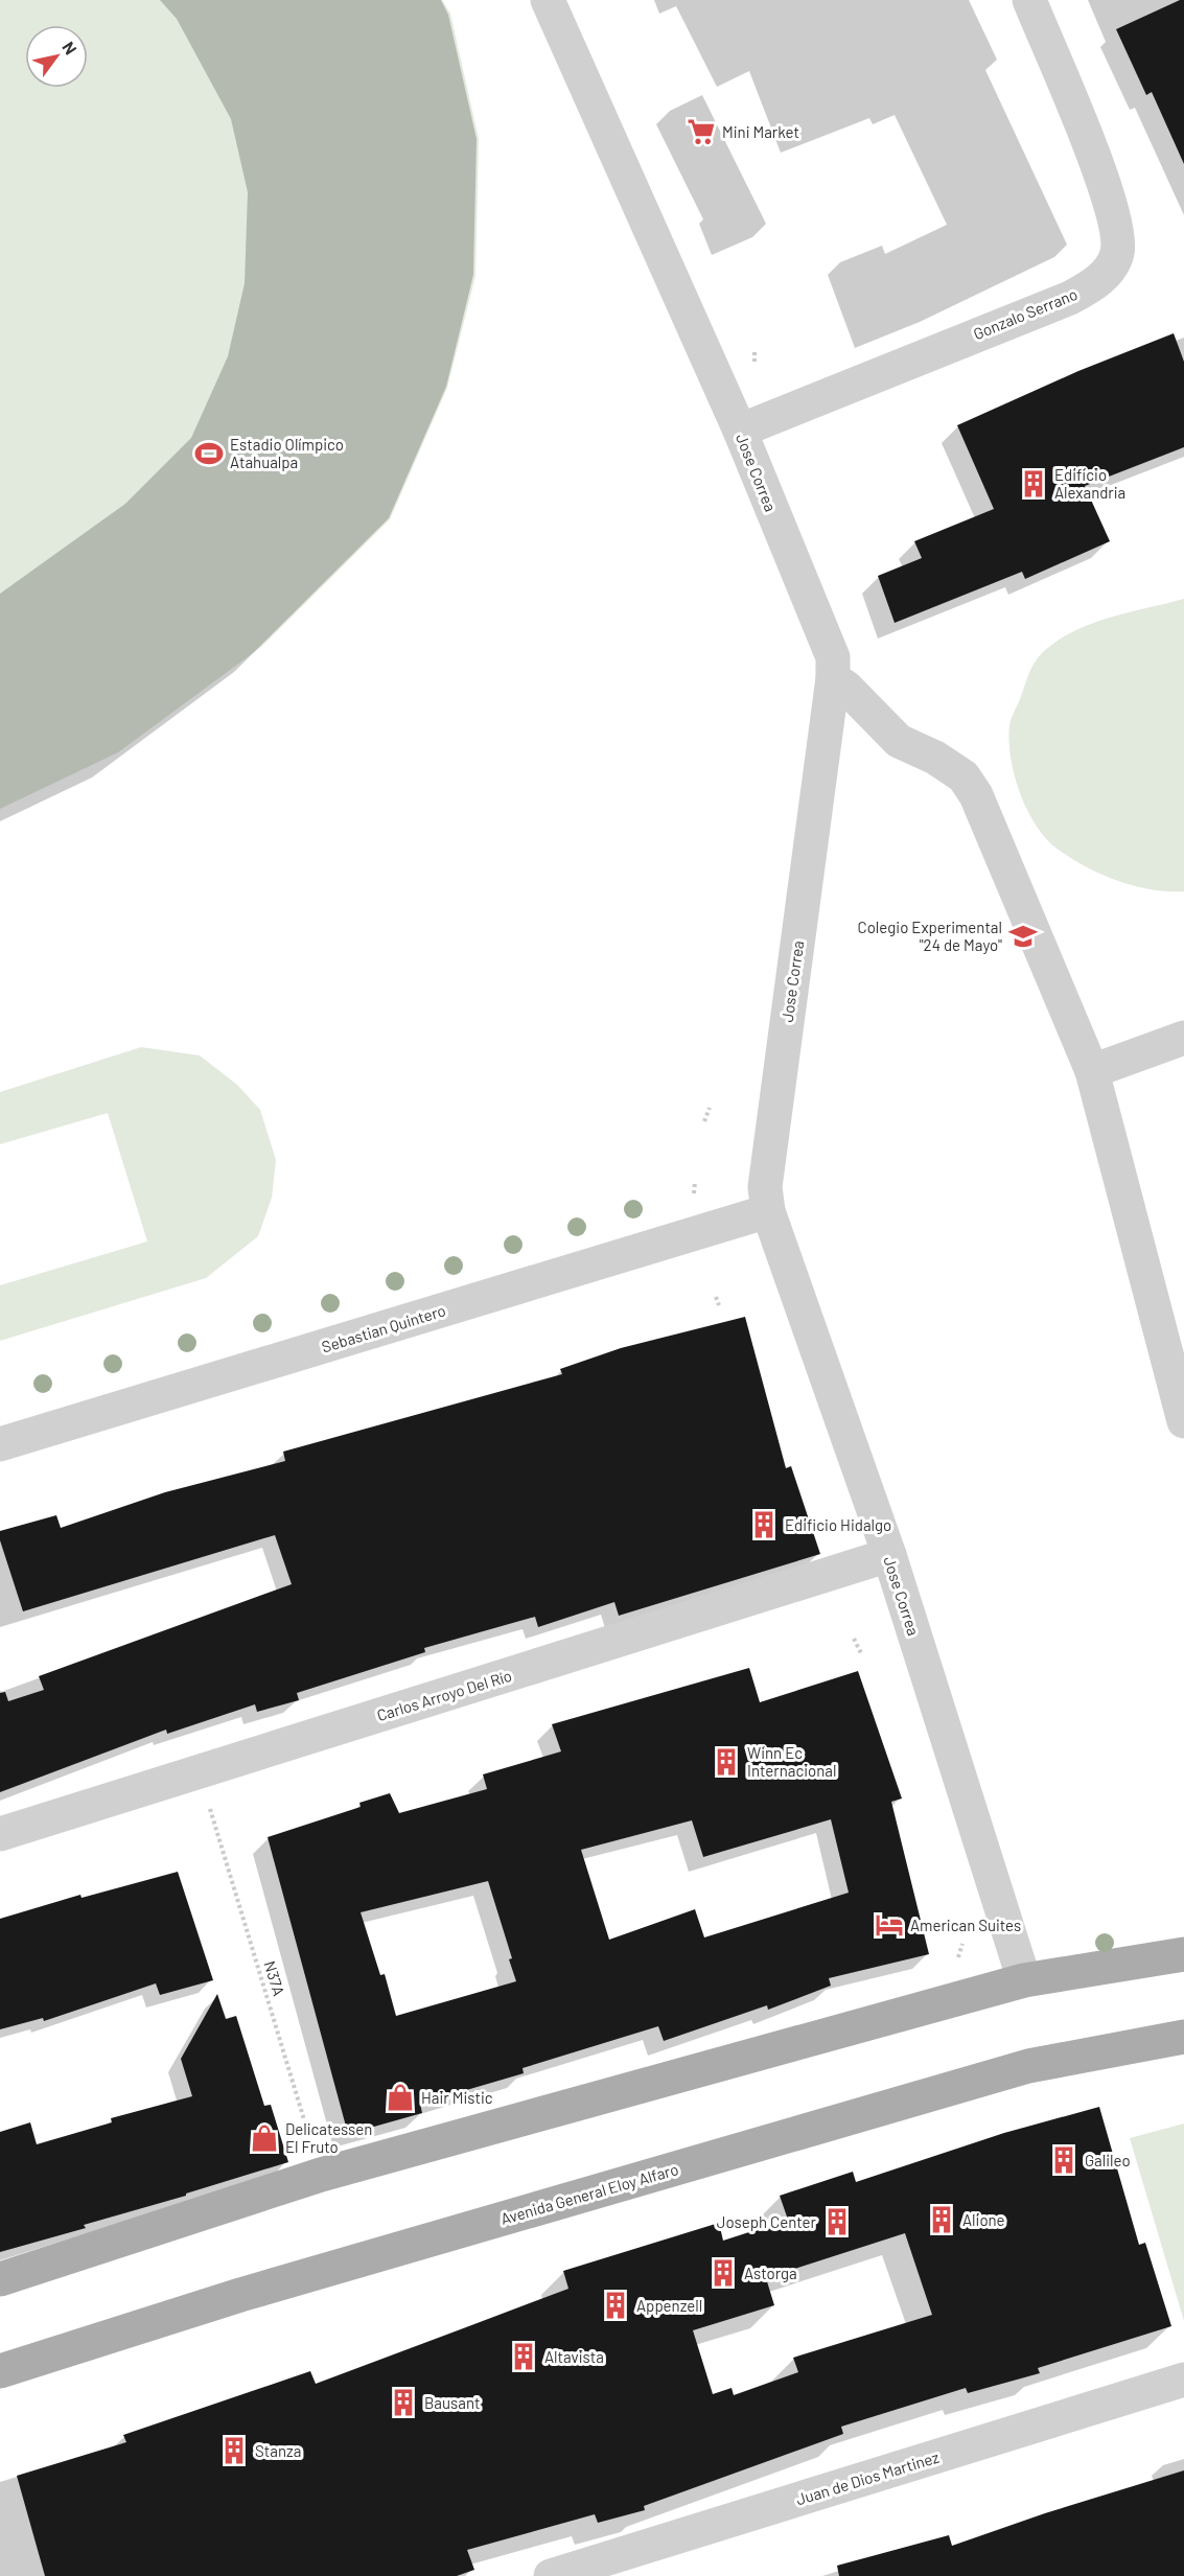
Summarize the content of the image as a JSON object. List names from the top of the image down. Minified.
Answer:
{"streets":{"main road":["Avenida General Eloy Alfaro"],"street":["Gonzalo Serrano","Jose Correa","Sebastian Quintero","Carlos Arroyo Del Río","Juan de Dios Martinez"],"path":["N37A"]},"crossings":[["Gonzalo Serrano","Jose Correa"],["Jose Correa","Sebastian Quintero"],["Jose Correa","Carlos Arroyo Del Río"]],"places":{"supermarket":["Mini Market"],"sports":["Estadio Olímpico Atahualpa"],"building":["Edificio Alexandria","Edificio Hidalgo","Winn Ec Internacional","Galileo","Alione","Joseph Center","Astorga","Appenzell","Altavista","Bausant","Stanza"],"school or university":["Colegio Experimental \"24 de Mayo\""],"hotel":["American Suites"],"shop":["Hair Mistic","Delicatessen El Fruto"]},"north":"top right"}
